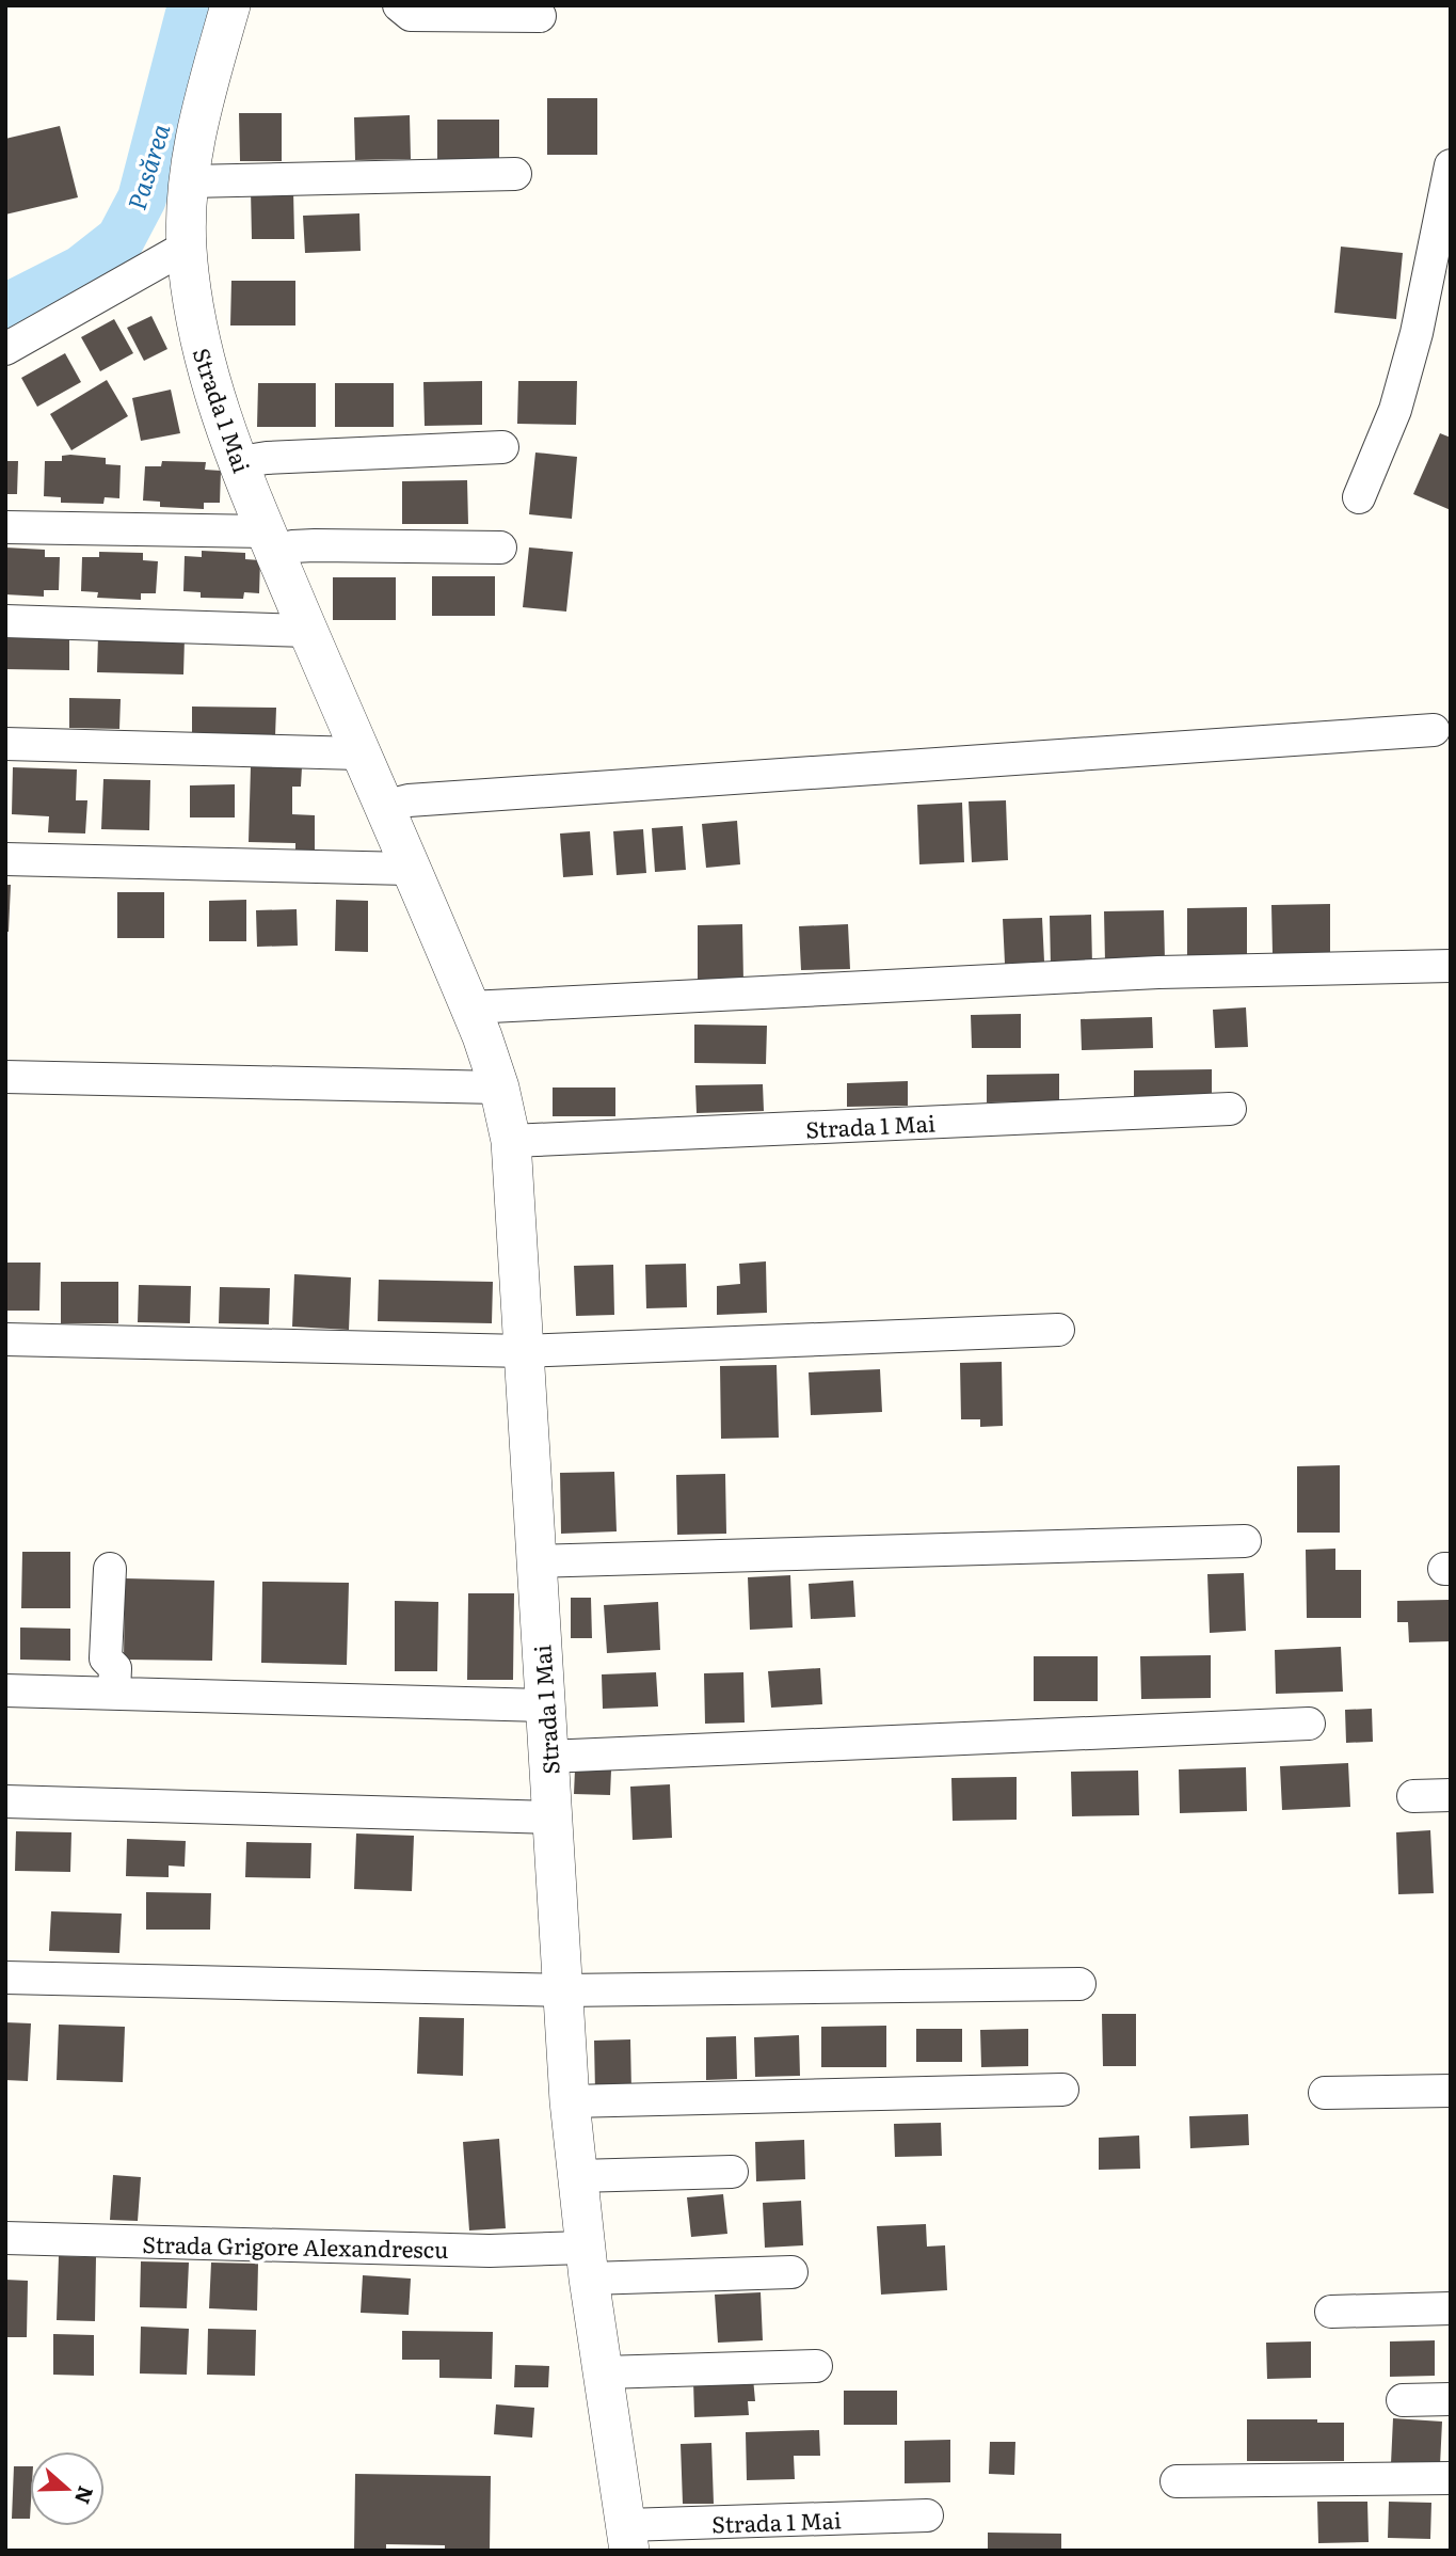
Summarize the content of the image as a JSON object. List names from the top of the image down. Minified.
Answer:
{"streets":{"street":["Strada 1 Mai","Strada Grigore Alexandrescu"]},"crossings":[["Strada 1 Mai","Strada Grigore Alexandrescu"]],"water":["Pasărea"],"north":"right"}
